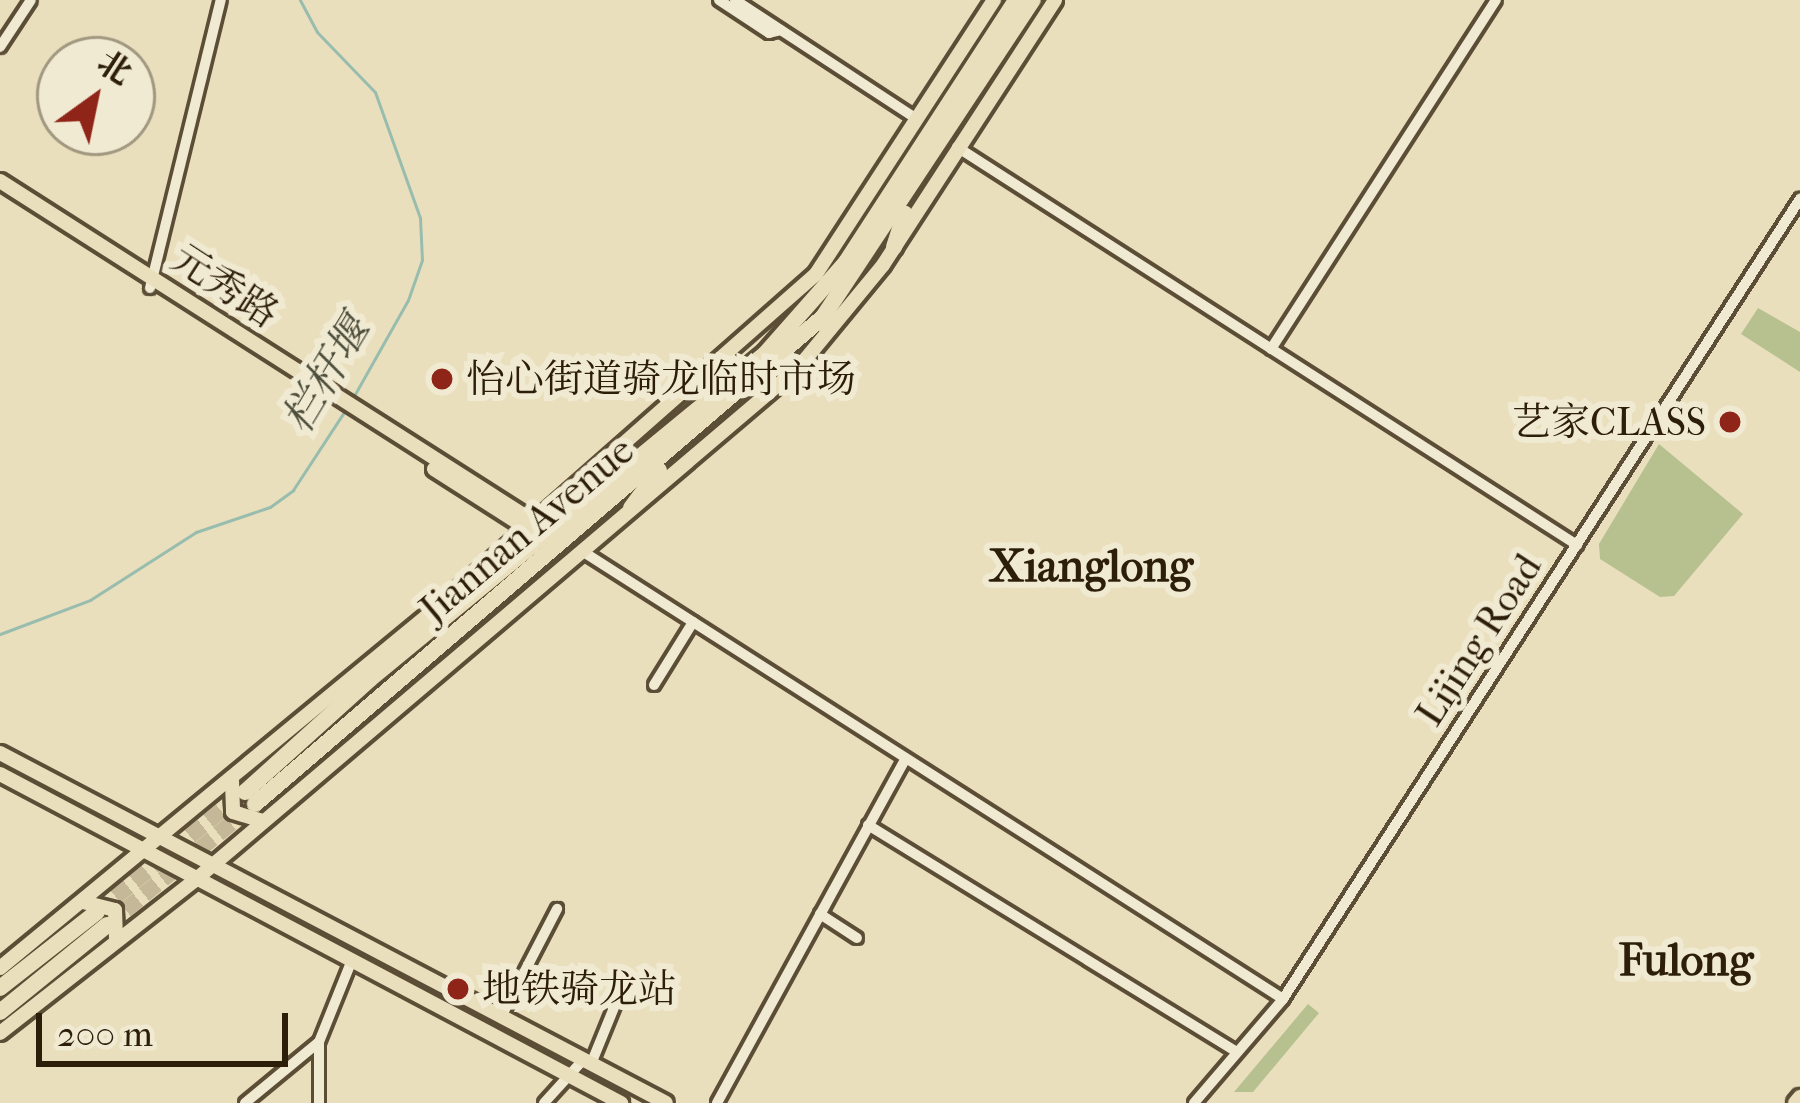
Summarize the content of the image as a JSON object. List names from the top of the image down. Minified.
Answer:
{"streets":{"highway":["Jiannan Avenue"],"main road":["元秀路"],"street":["Lijing Road"]},"districts":["Xianglong","Fulong"],"water":["栏杆堰"],"places":["怡心街道骑龙临时市场","艺家CLASS","地铁骑龙站"],"scale_bar":"200 m","north":"top right"}
